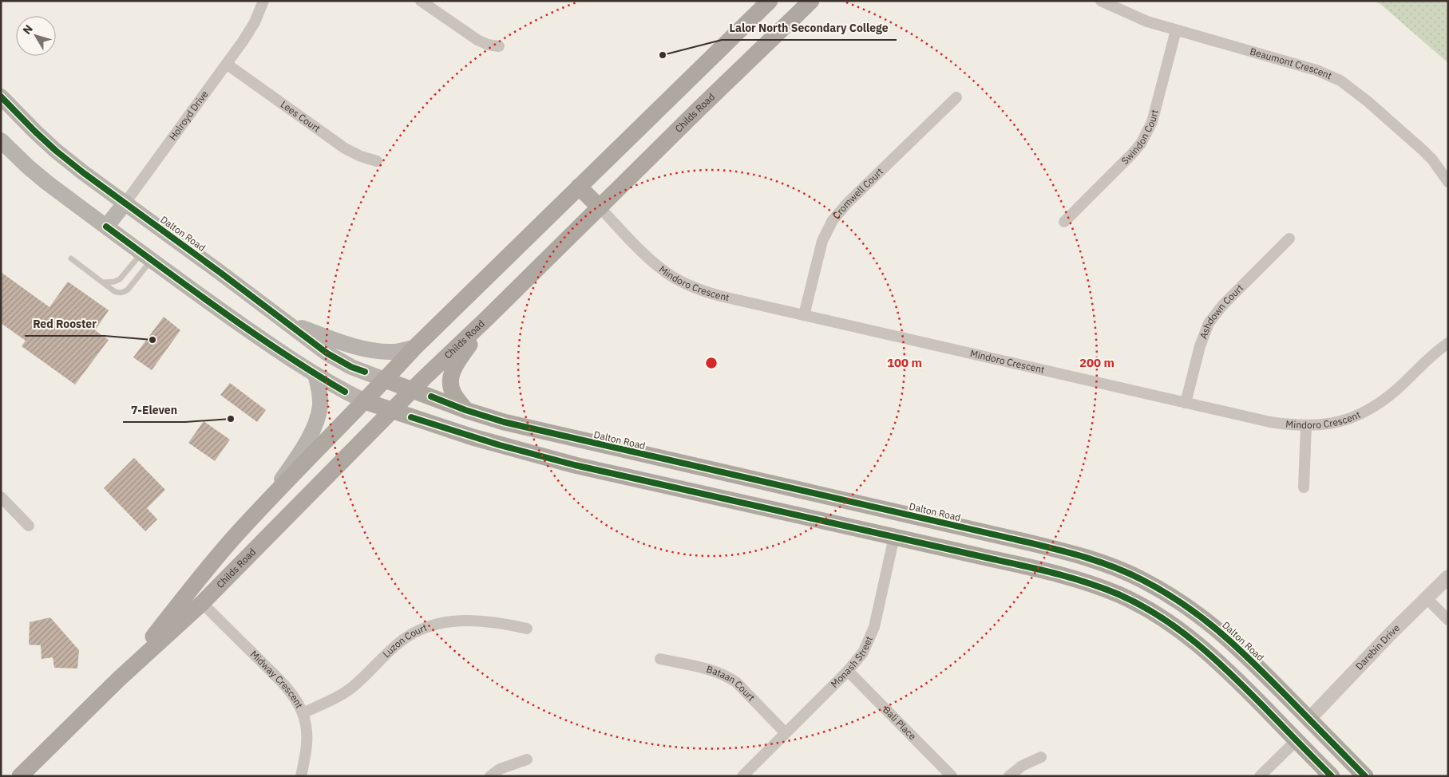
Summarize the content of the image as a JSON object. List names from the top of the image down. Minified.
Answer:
{"streets":{"main road":["Childs Road","Holroyd Drive","Dalton Road","Mindoro Crescent","Monash Street"],"street":["Beaumont Crescent","Lees Court","Swindon Court","Cromwell Court","Ashdown Court","Luzon Court","Darebin Drive","Midway Crescent","Bataan Court","Bali Place"]},"crossings":[["Beaumont Crescent","Swindon Court"],["Childs Road","Dalton Road"],["Childs Road","Mindoro Crescent"],["Childs Road","Midway Crescent"],["Holroyd Drive","Lees Court"],["Holroyd Drive","Dalton Road"],["Cromwell Court","Mindoro Crescent"],["Dalton Road","Darebin Drive"],["Dalton Road","Monash Street"],["Mindoro Crescent","Ashdown Court"],["Luzon Court","Midway Crescent"],["Monash Street","Bataan Court"],["Monash Street","Bali Place"]],"places":["Lalor North Secondary College","Red Rooster","7-Eleven"],"north":"top left","rings":["100 m","200 m"]}
